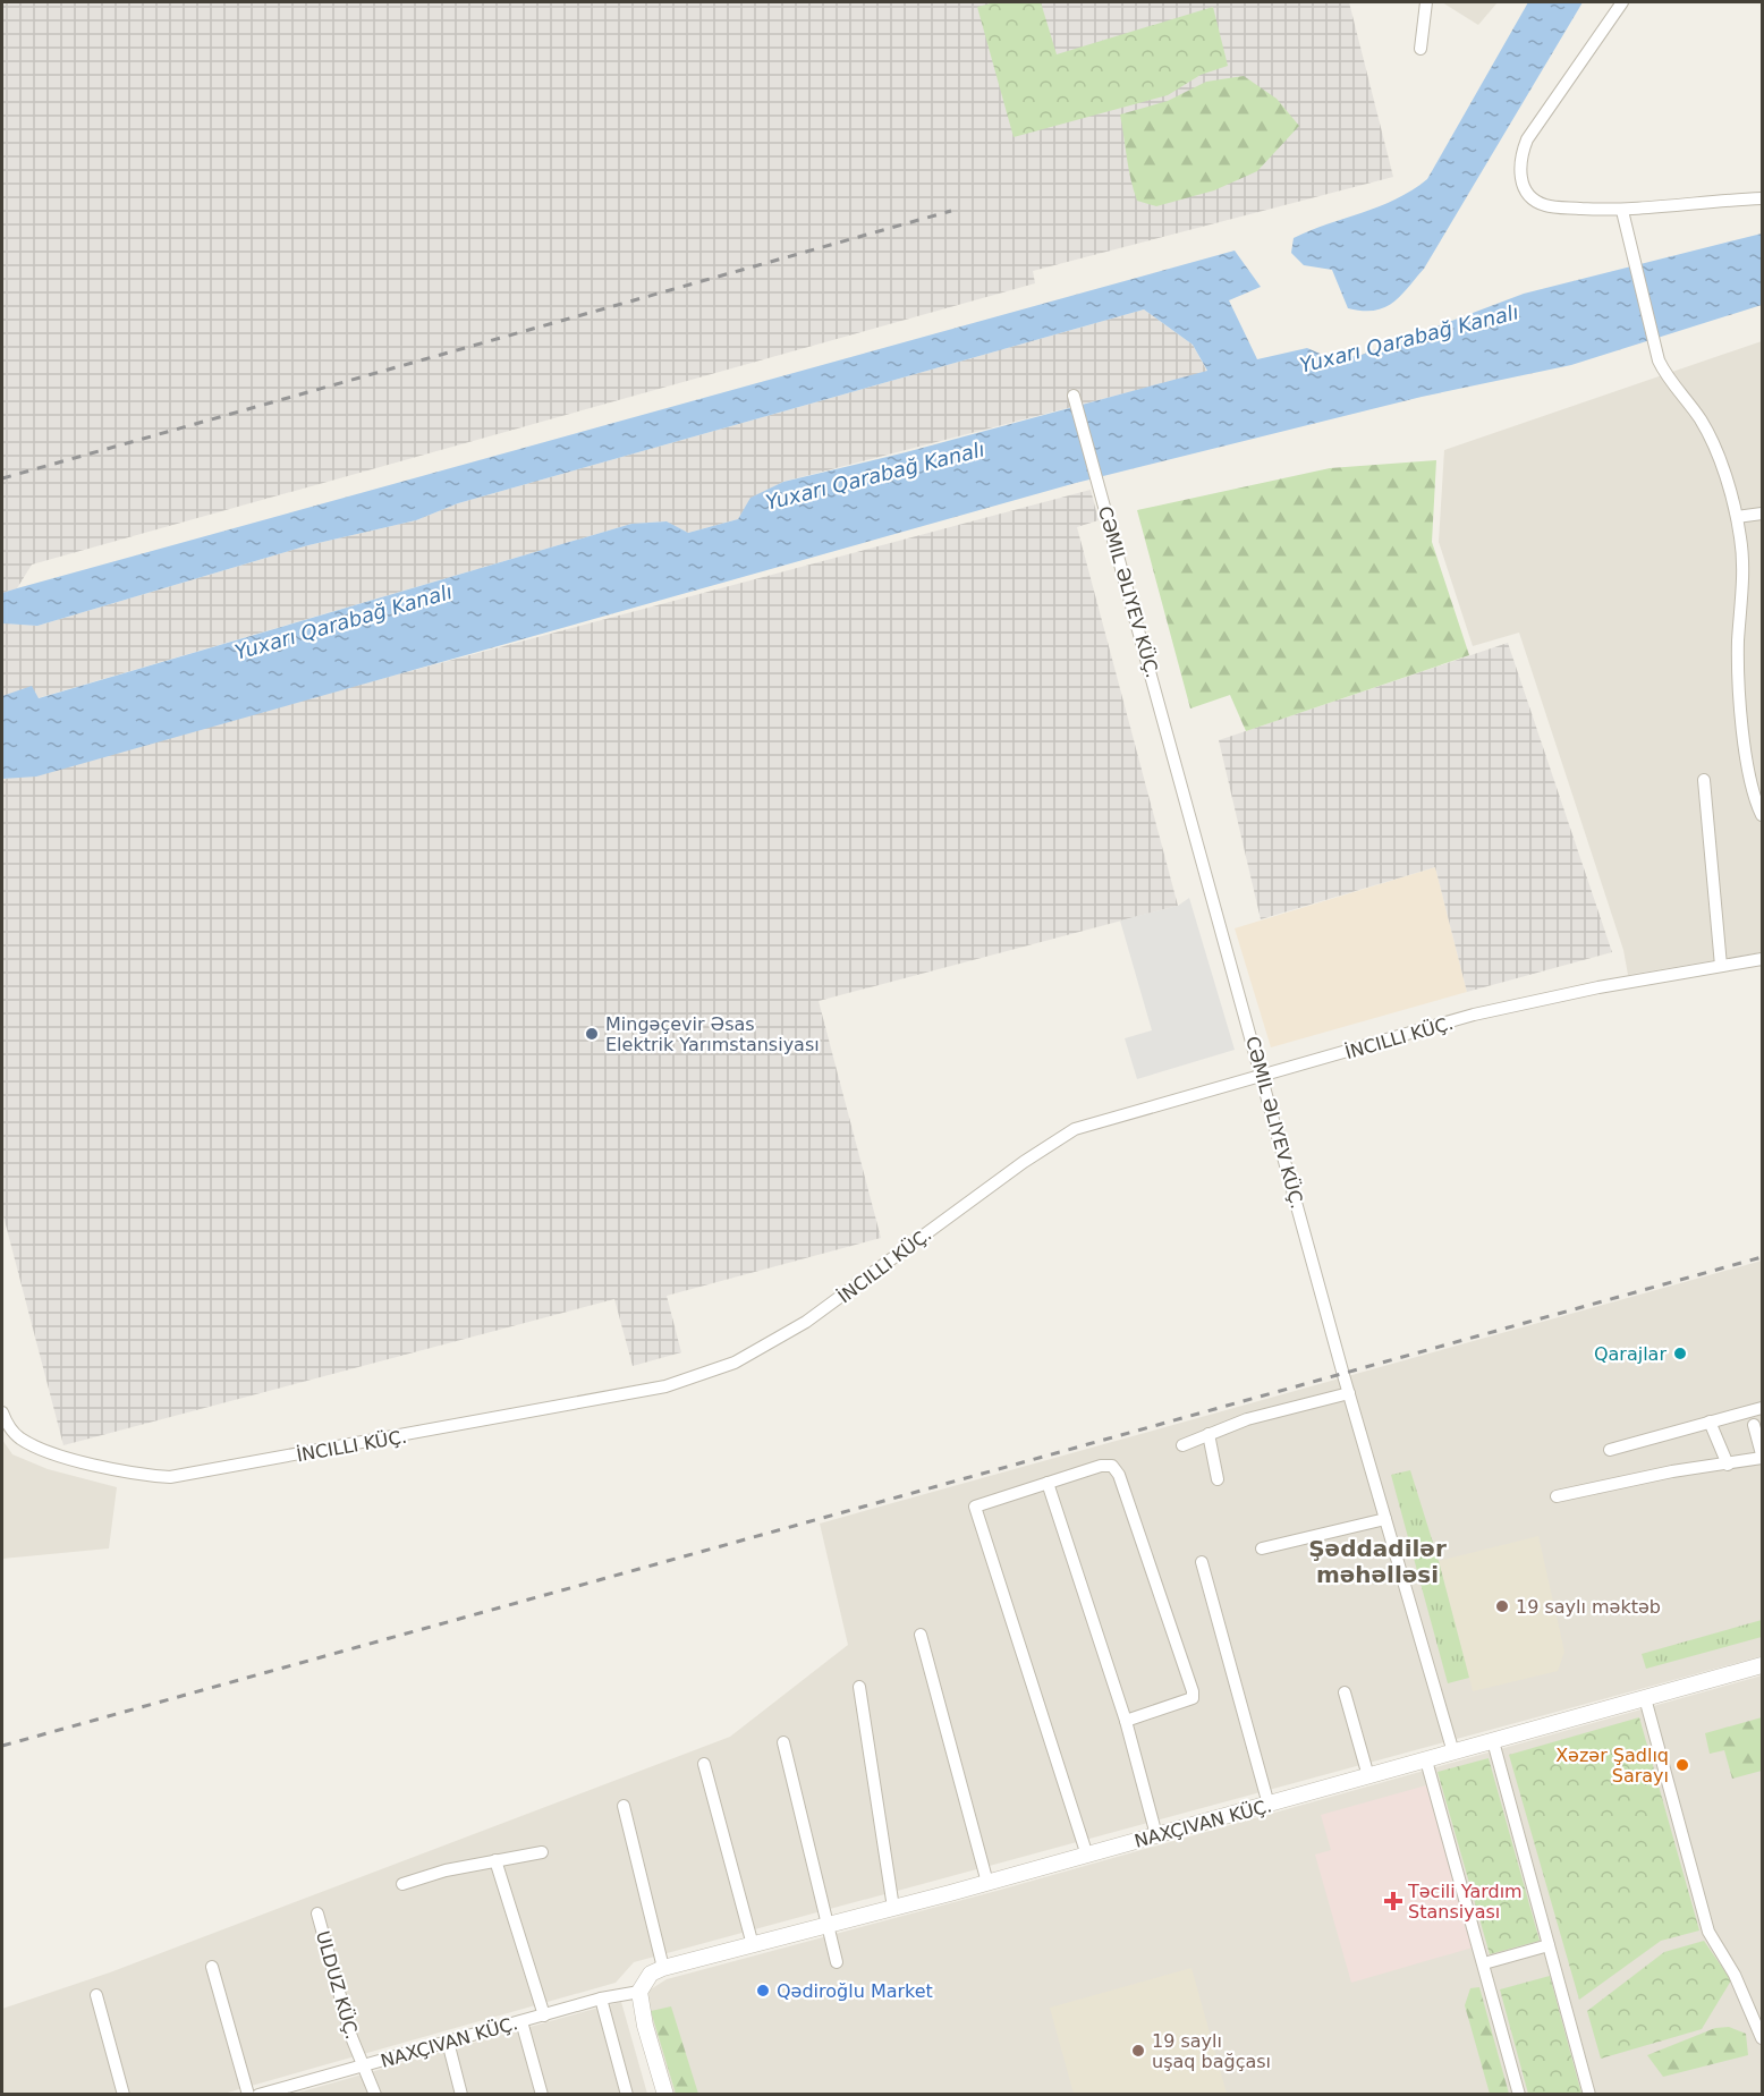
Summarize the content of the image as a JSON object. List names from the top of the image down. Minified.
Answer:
{"streets":{"street":["CƏMIL ƏLIYEV KÜÇ.","İNCILLI KÜÇ.","ULDUZ KÜÇ."]},"crossings":[["CƏMIL ƏLIYEV KÜÇ.","İNCILLI KÜÇ."]],"districts":["Şəddadilər məhəlləsi"],"water":["Yuxarı Qarabağ Kanalı"],"places":{"other":["Mingəçevir Əsas Elektrik Yarımstansiyası","Qarajlar","19 saylı məktəb","Xəzər Şadlıq Sarayı","Qədiroğlu Market","19 saylı uşaq bağçası"],"health":["Təcili Yardım Stansiyası"]}}
